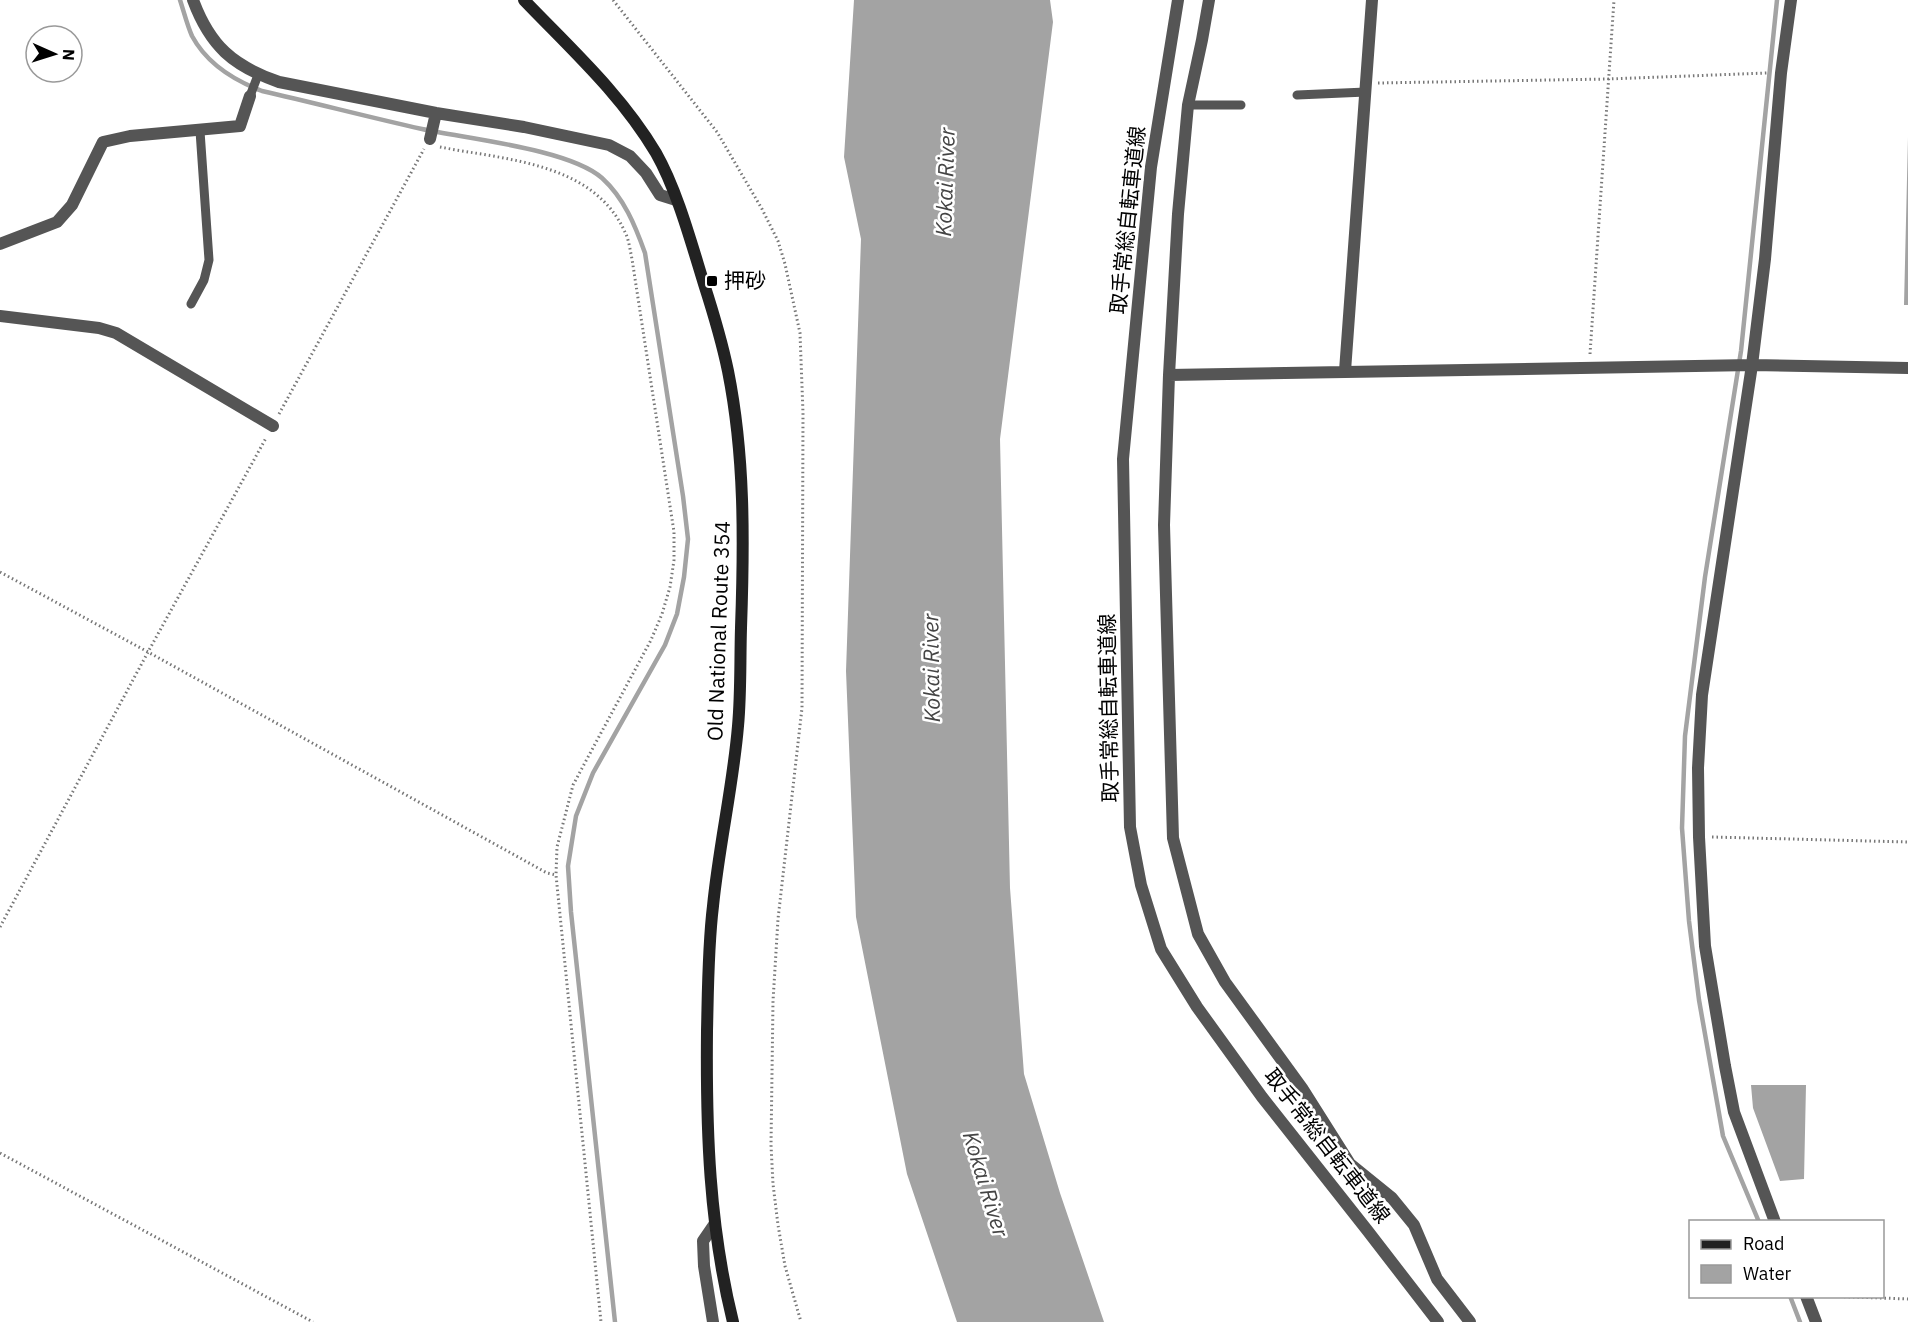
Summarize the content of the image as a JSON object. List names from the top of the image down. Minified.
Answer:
{"streets":{"street":["取手常総自転車道線","Old National Route 354"]},"water":["Kokai River"],"places":{"transit":["押砂"]},"legend":["Road","Water"],"north":"right"}
